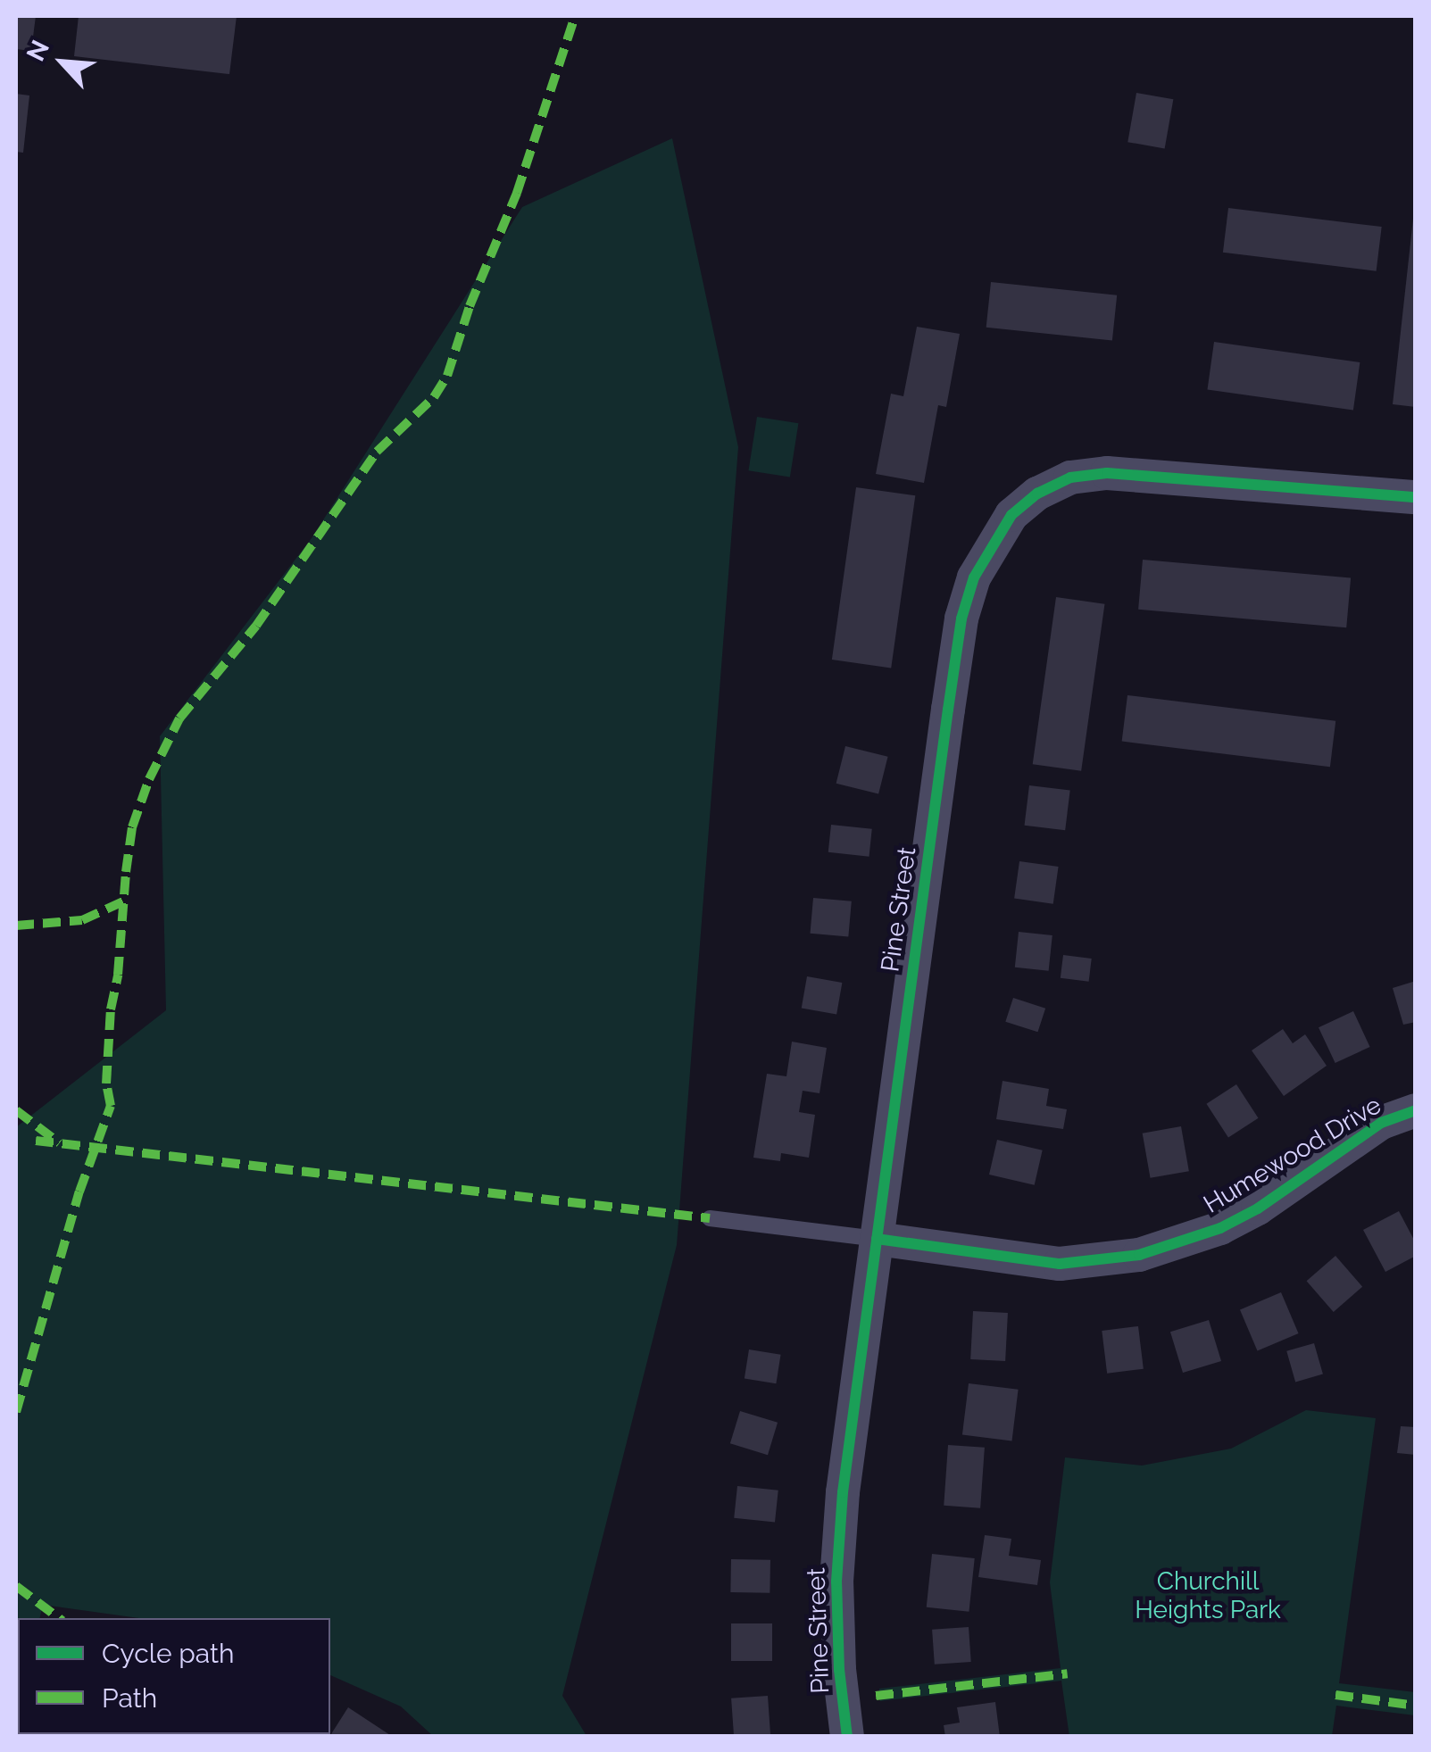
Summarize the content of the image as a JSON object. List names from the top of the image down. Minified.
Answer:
{"streets":{"street":["Pine Street","Humewood Drive"]},"crossings":[["Pine Street","Humewood Drive"]],"parks":["Churchill Heights Park"],"legend":["Cycle path","Path"],"north":"top left"}
